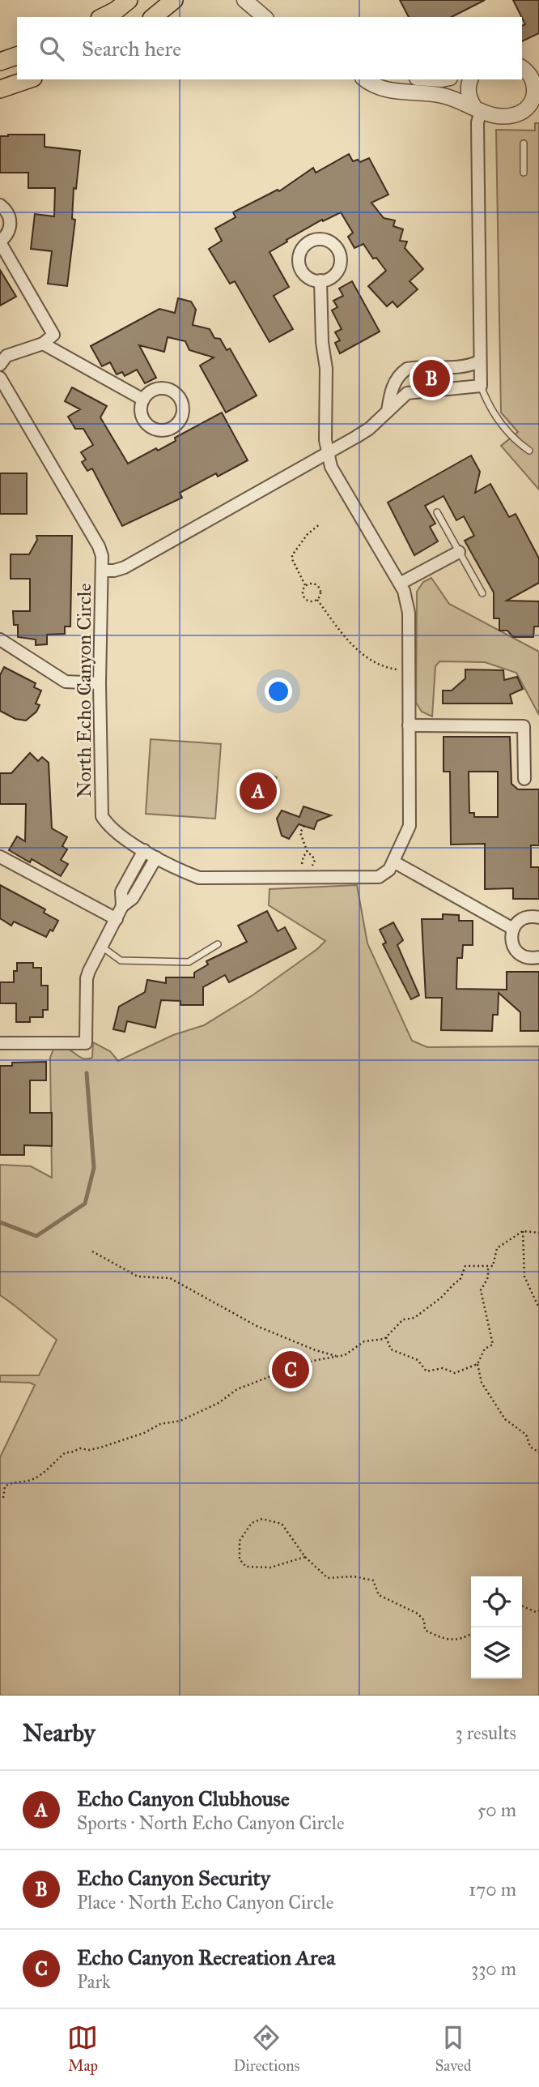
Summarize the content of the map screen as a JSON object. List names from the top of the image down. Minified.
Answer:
{"streets":{"street":["North Echo Canyon Circle"]},"page":{"search":"Search here","pins":["B","A","C"],"heading":["Nearby","3 results"],"list":[{"mark":"A","name":"Echo Canyon Clubhouse","note":"Sports · North Echo Canyon Circle","value":"50 m"},{"mark":"B","name":"Echo Canyon Security","note":"Place · North Echo Canyon Circle","value":"170 m"},{"mark":"C","name":"Echo Canyon Recreation Area","note":"Park","value":"330 m"}],"nav":["Map","Directions","Saved"]}}
